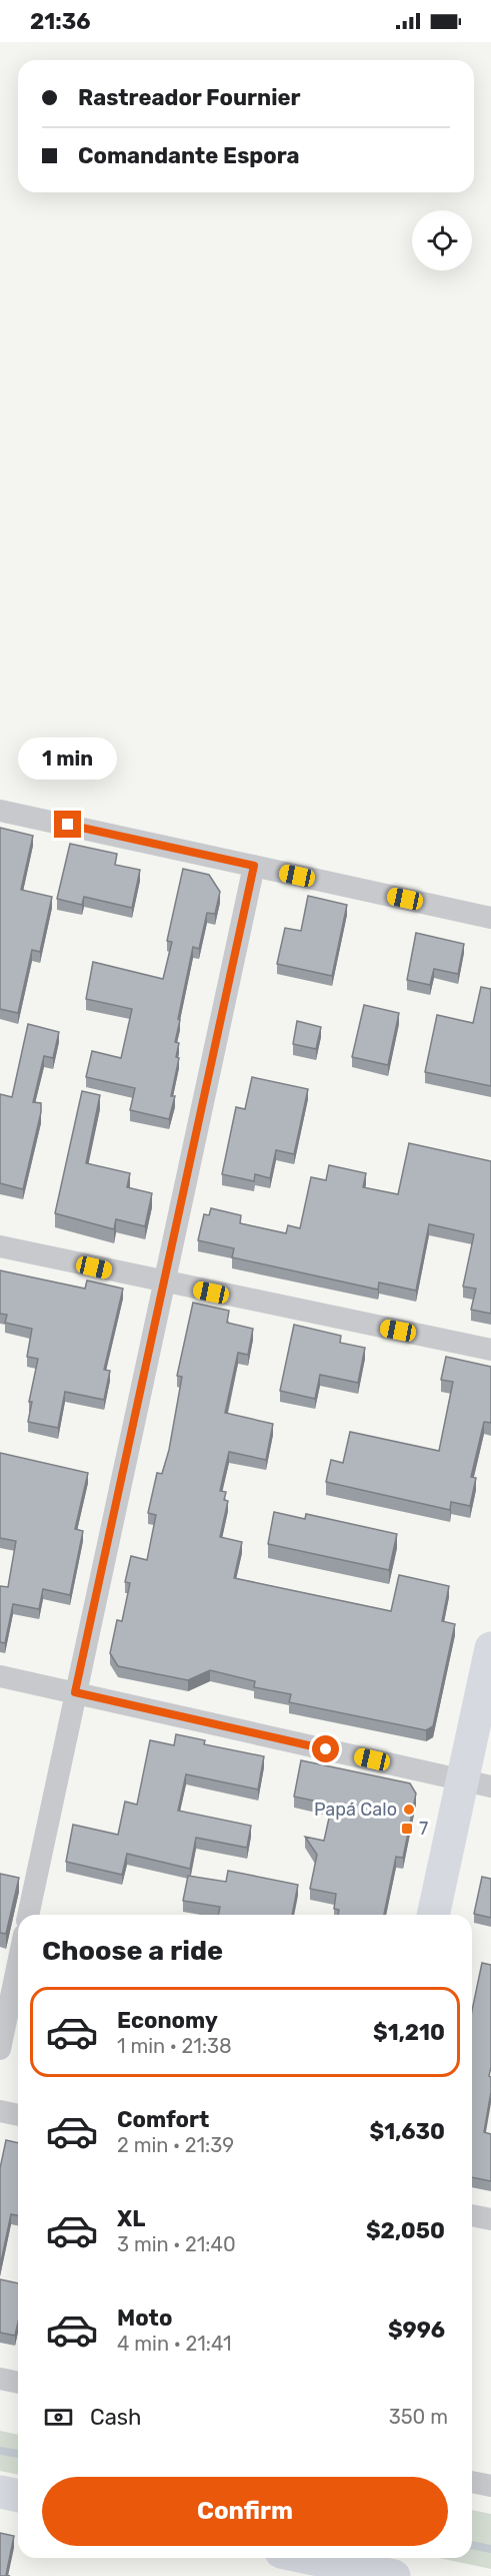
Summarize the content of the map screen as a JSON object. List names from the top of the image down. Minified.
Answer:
{"places":{"other":["Papá Calo"],"transit":["7"]},"page":{"status":"21:36","banner":["Rastreador Fournier","Comandante Espora"],"bubble":"1 min","heading":"Choose a ride","list":[{"name":"Economy","note":"1 min · 21:38","value":"$1,210"},{"name":"Comfort","note":"2 min · 21:39","value":"$1,630"},{"name":"XL","note":"3 min · 21:40","value":"$2,050"},{"name":"Moto","note":"4 min · 21:41","value":"$996"}],"pay":["Cash","350 m"],"buttons":"Confirm"}}
